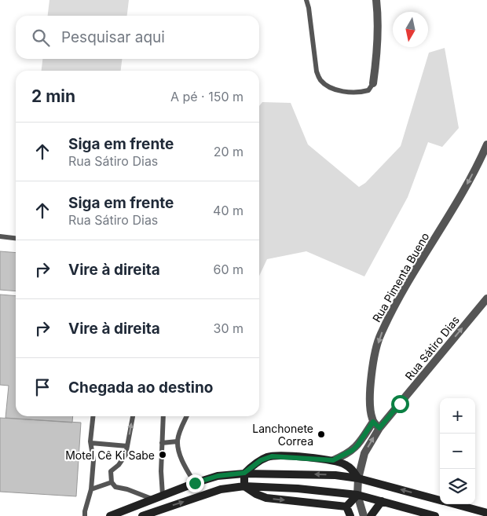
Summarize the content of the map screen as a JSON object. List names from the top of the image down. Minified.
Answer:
{"streets":{"street":["Rua Pimenta Bueno","Rua Sátiro Dias"]},"one_way":["Rua Pimenta Bueno","Rua Sátiro Dias"],"places":["Lanchonete Correa","Motel Cê Ki Sabe"],"north":"bottom","page":{"search":"Pesquisar aqui","heading":["2 min","A pé · 150 m"],"list":[["Siga em frente","Rua Sátiro Dias","20 m"],["Siga em frente","Rua Sátiro Dias","40 m"],["Vire à direita","60 m"],["Vire à direita","30 m"],"Chegada ao destino"],"map_buttons":["+","−"]}}
